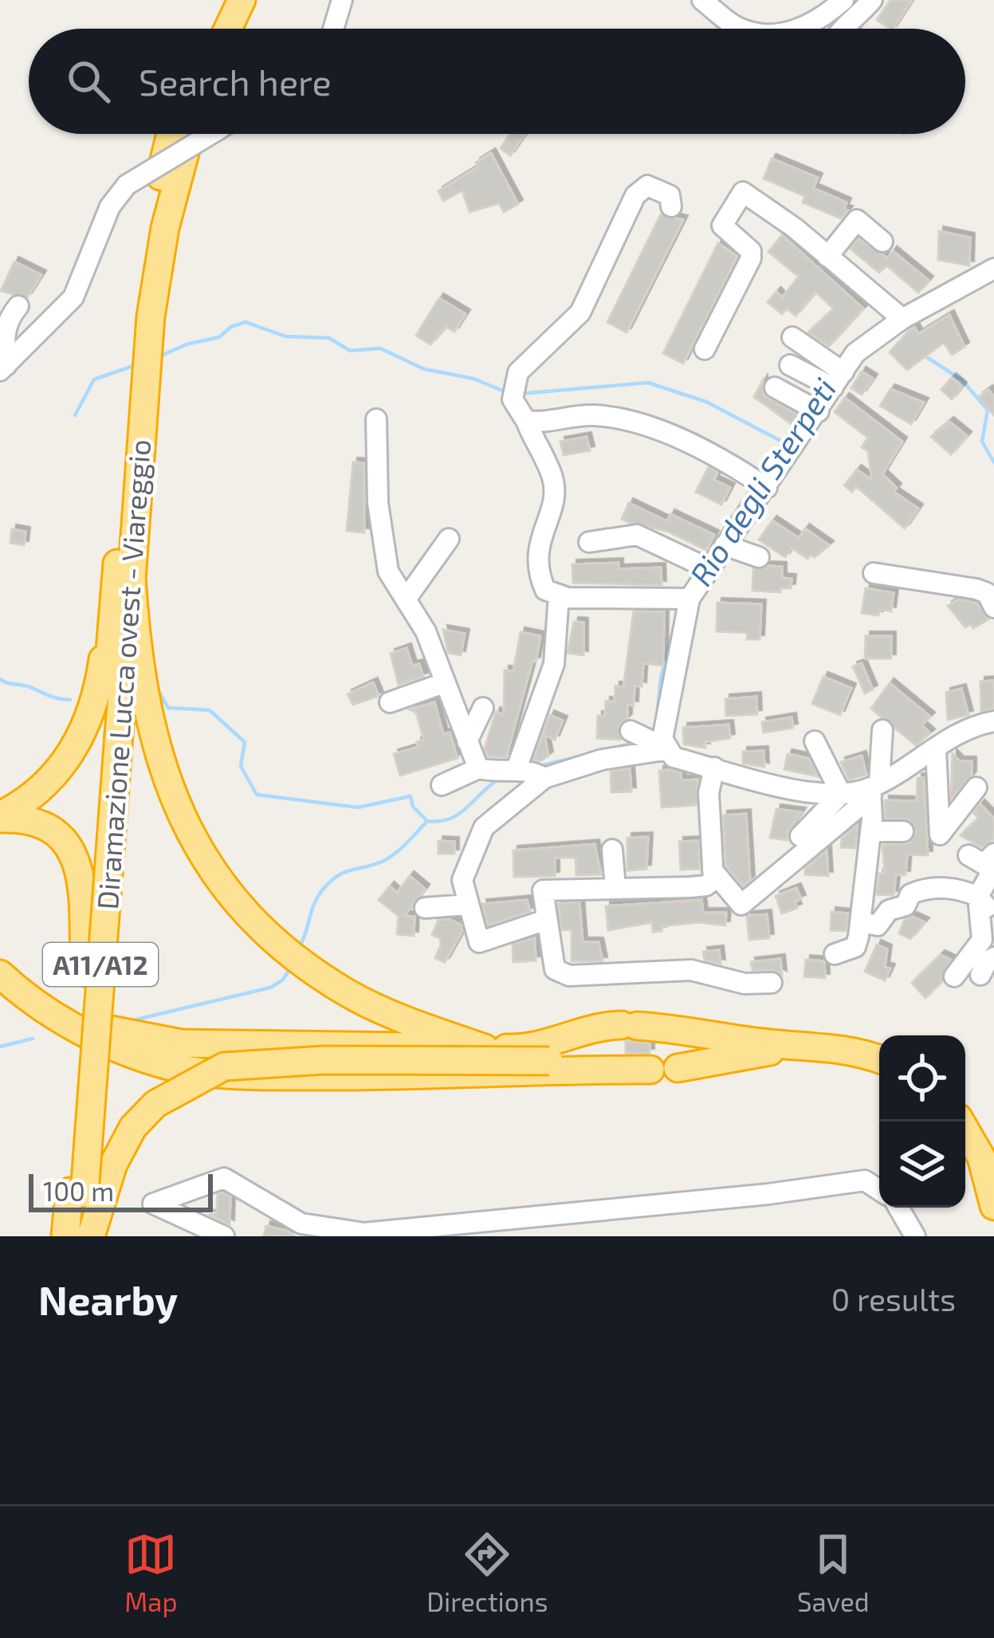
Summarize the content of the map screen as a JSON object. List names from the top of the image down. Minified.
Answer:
{"streets":{"highway":["Diramazione Lucca ovest - Viareggio","A11/A12"]},"water":["Rio degli Sterpeti"],"scale_bar":"100 m","page":{"search":"Search here","scale":"100 m","heading":["Nearby","0 results"],"nav":["Map","Directions","Saved"]}}
